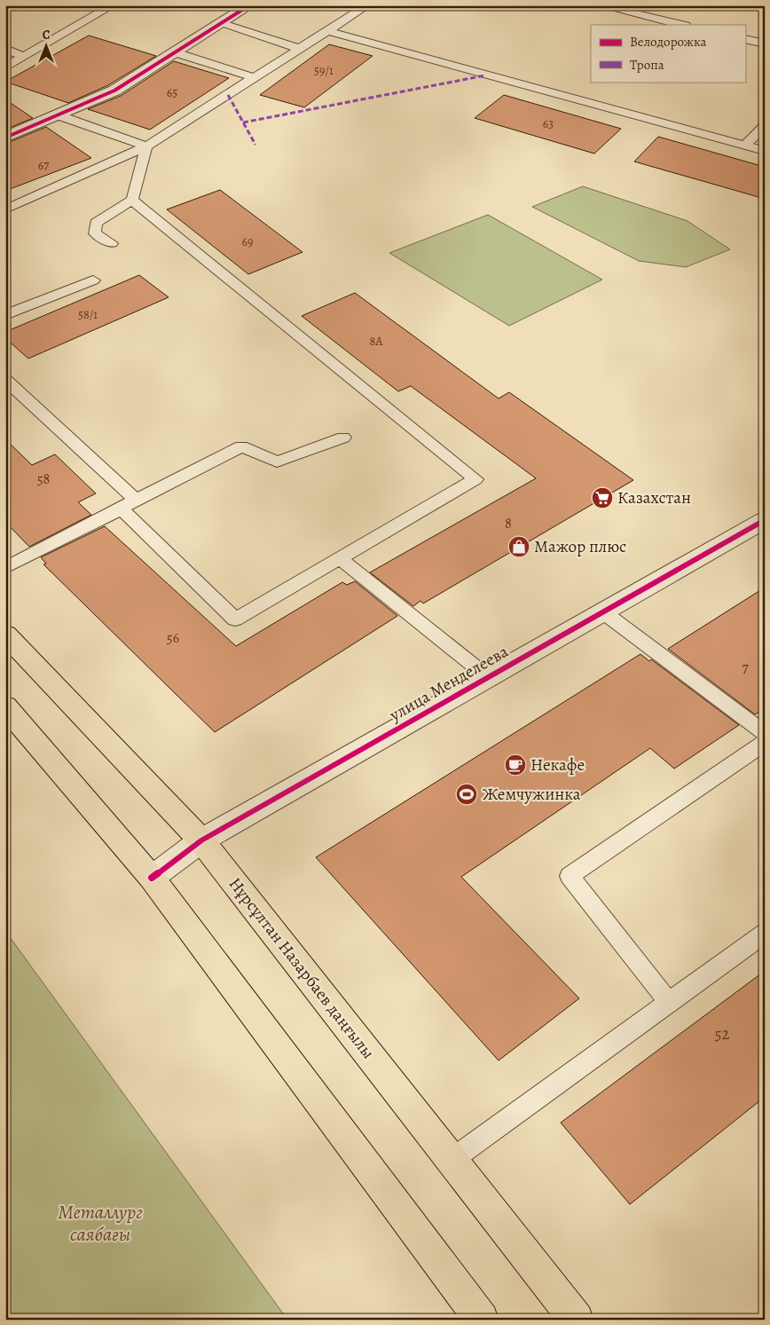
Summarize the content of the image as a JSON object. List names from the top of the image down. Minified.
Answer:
{"streets":{"main road":["Нұрсұлтан Назарбаев даңғылы"],"street":["улица Менделеева"]},"crossings":[["улица Менделеева","Нұрсұлтан Назарбаев даңғылы"]],"parks":["Металлург саябағы"],"places":{"supermarket":["Казахстан"],"shop":["Мажор плюс"],"cafe":["Некафе"],"sports":["Жемчужинка"]},"house_numbers":["59/1","65","63","67","69","58/1","8А","58","8","56","7","52"],"legend":["Велодорожка","Тропа"],"north":"top"}
